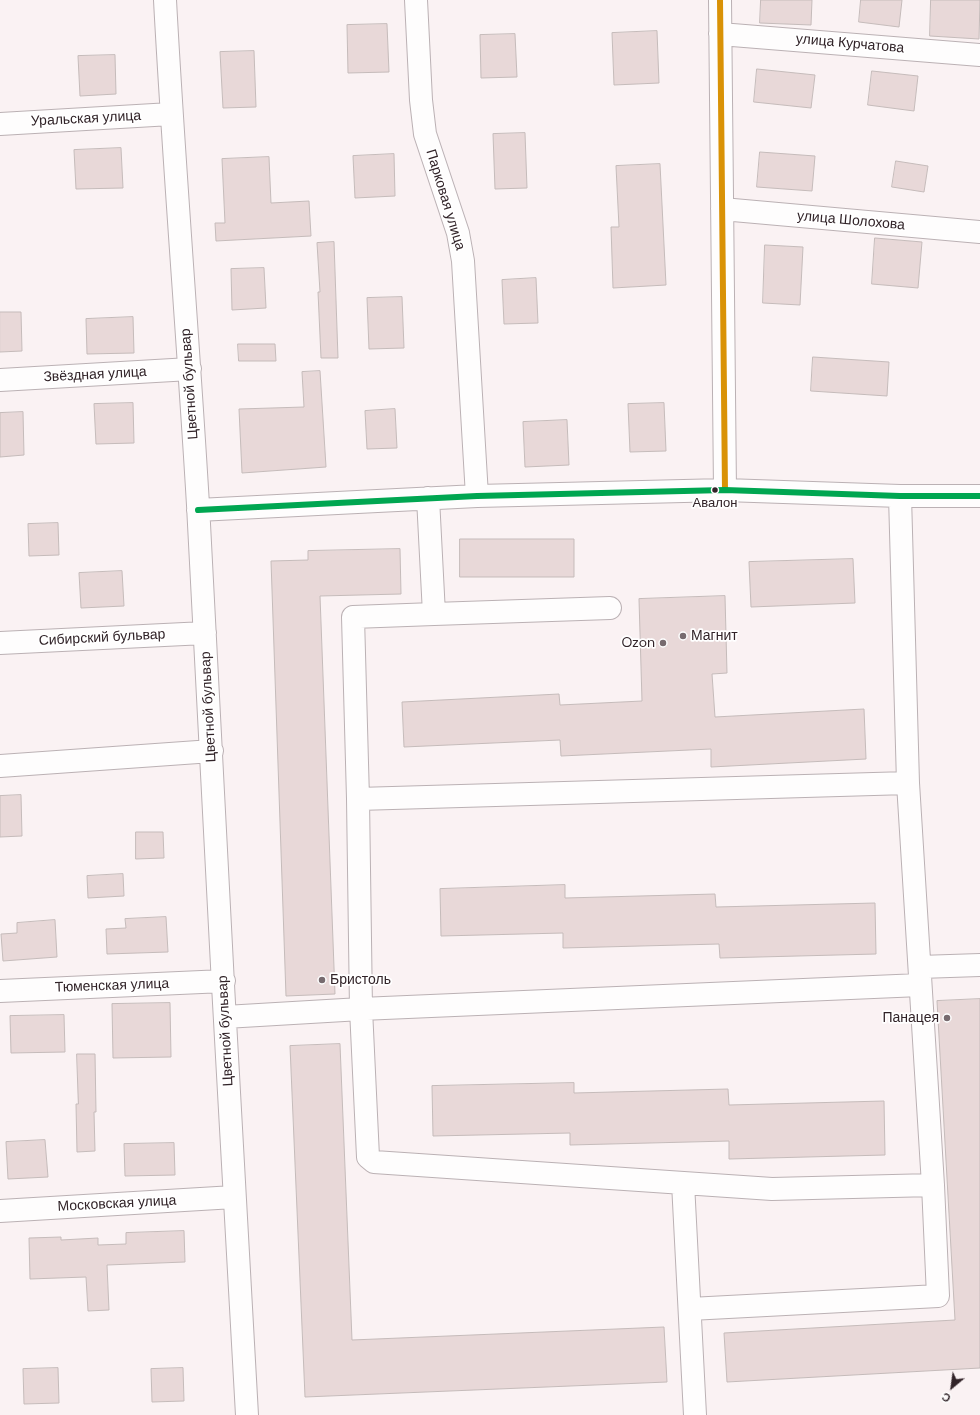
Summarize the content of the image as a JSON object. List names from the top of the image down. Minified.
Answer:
{"streets":{"street":["улица Курчатова","Уральская улица","Парковая улица","улица Шолохова","Звёздная улица","Цветной бульвар","Сибирский бульвар","Тюменская улица","Московская улица"]},"crossings":[["Уральская улица","Цветной бульвар"],["Звёздная улица","Цветной бульвар"],["Цветной бульвар","Сибирский бульвар"],["Цветной бульвар","Тюменская улица"],["Цветной бульвар","Московская улица"]],"places":["Авалон","Магнит","Ozon","Бристоль","Панацея"],"north":"bottom left"}
